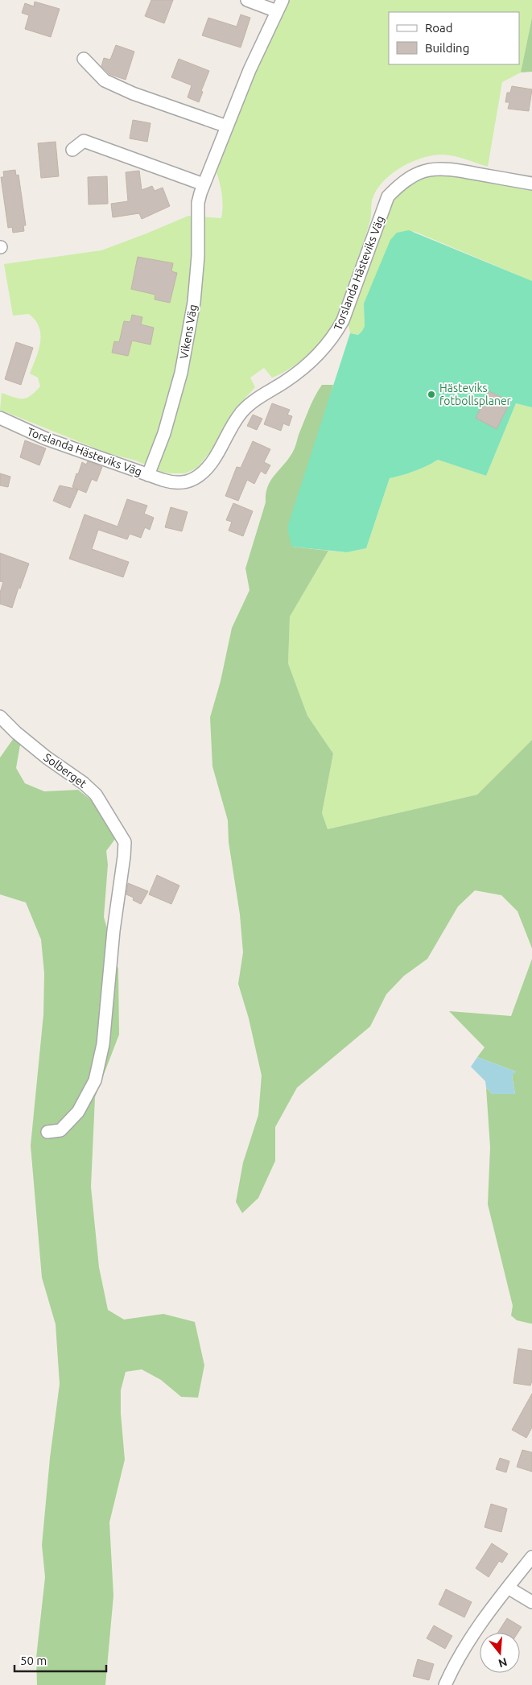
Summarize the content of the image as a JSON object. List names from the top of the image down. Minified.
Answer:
{"streets":{"street":["Torslanda Hästeviks Väg","Vikens Väg","Solberget"]},"crossings":[["Torslanda Hästeviks Väg","Vikens Väg"]],"places":["Hästeviks fotbollsplaner"],"legend":["Road","Building"],"scale_bar":"50 m","north":"bottom"}
